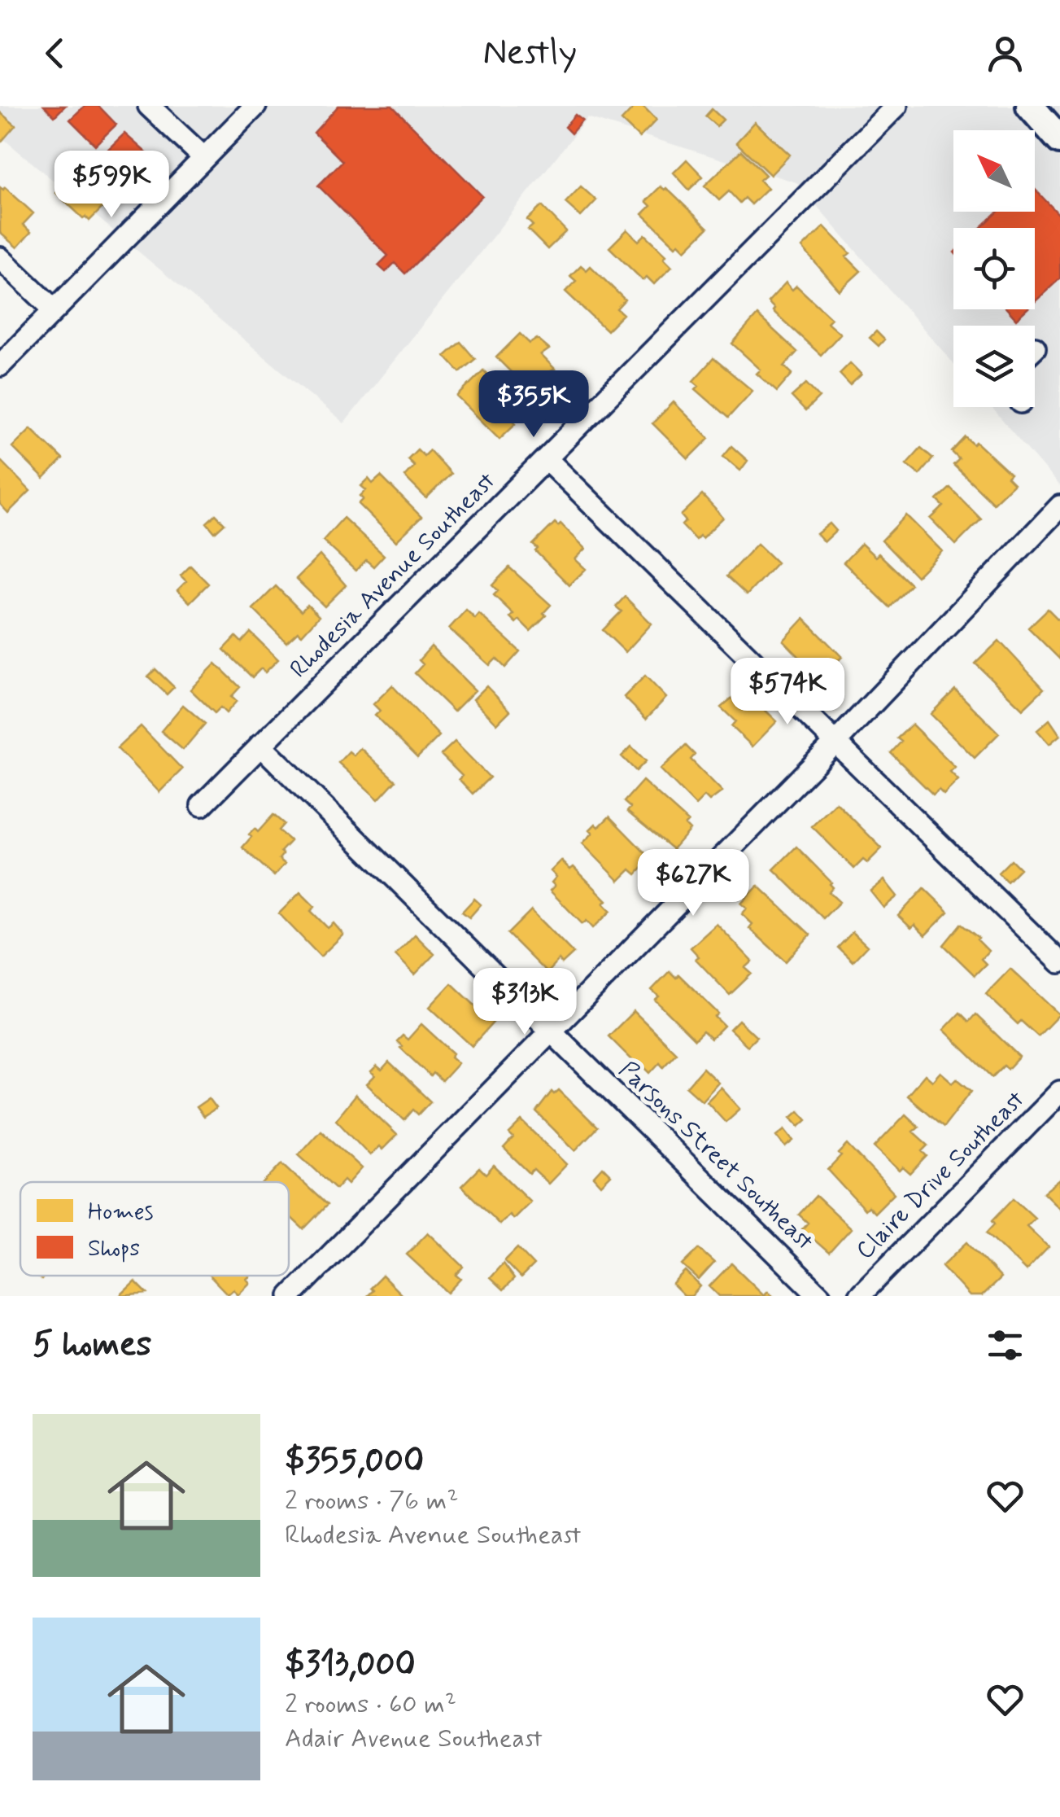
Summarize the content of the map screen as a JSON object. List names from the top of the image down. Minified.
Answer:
{"streets":{"street":["Rhodesia Avenue Southeast","Parsons Street Southeast","Claire Drive Southeast"]},"crossings":[["Rhodesia Avenue Southeast","Parsons Street Southeast"]],"legend":["Homes","Shops"],"north":"top left","page":{"header":"Nestly","price":["$599K","$355K","$574K","$627K","$313K"],"heading":"5 homes","list":[{"name":"$355,000","note":"2 rooms · 76 m² · Rhodesia Avenue Southeast"},{"name":"$313,000","note":"2 rooms · 60 m² · Adair Avenue Southeast"}]}}
